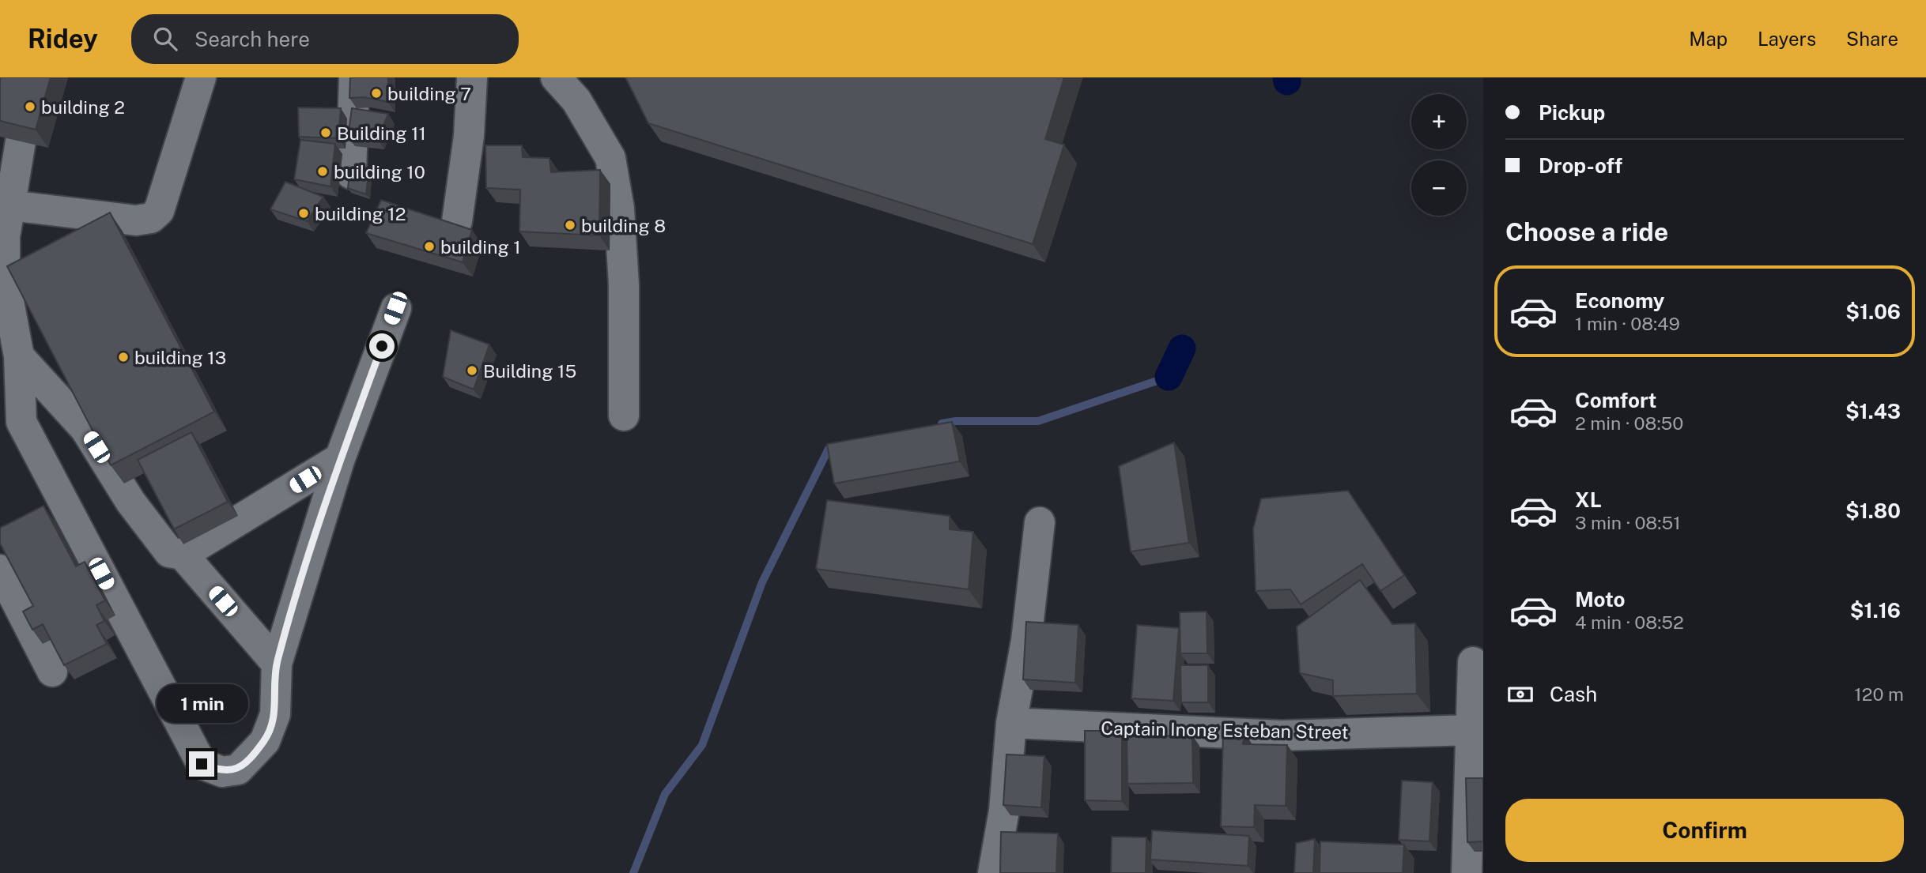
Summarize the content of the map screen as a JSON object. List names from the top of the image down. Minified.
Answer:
{"streets":{"street":["Captain Inong Esteban Street"]},"places":["building 7","building 2","Building 11","building 10","building 12","building 8","building 1","building 13","Building 15"],"page":{"header":"Ridey","search":"Search here","nav":["Map","Layers","Share"],"banner":["Pickup","Drop-off"],"map_buttons":["+","−"],"heading":"Choose a ride","list":[{"name":"Economy","note":"1 min · 08:49","value":"$1.06"},{"name":"Comfort","note":"2 min · 08:50","value":"$1.43"},{"name":"XL","note":"3 min · 08:51","value":"$1.80"},{"name":"Moto","note":"4 min · 08:52","value":"$1.16"}],"pay":["Cash","120 m"],"bubble":"1 min","buttons":"Confirm"}}
